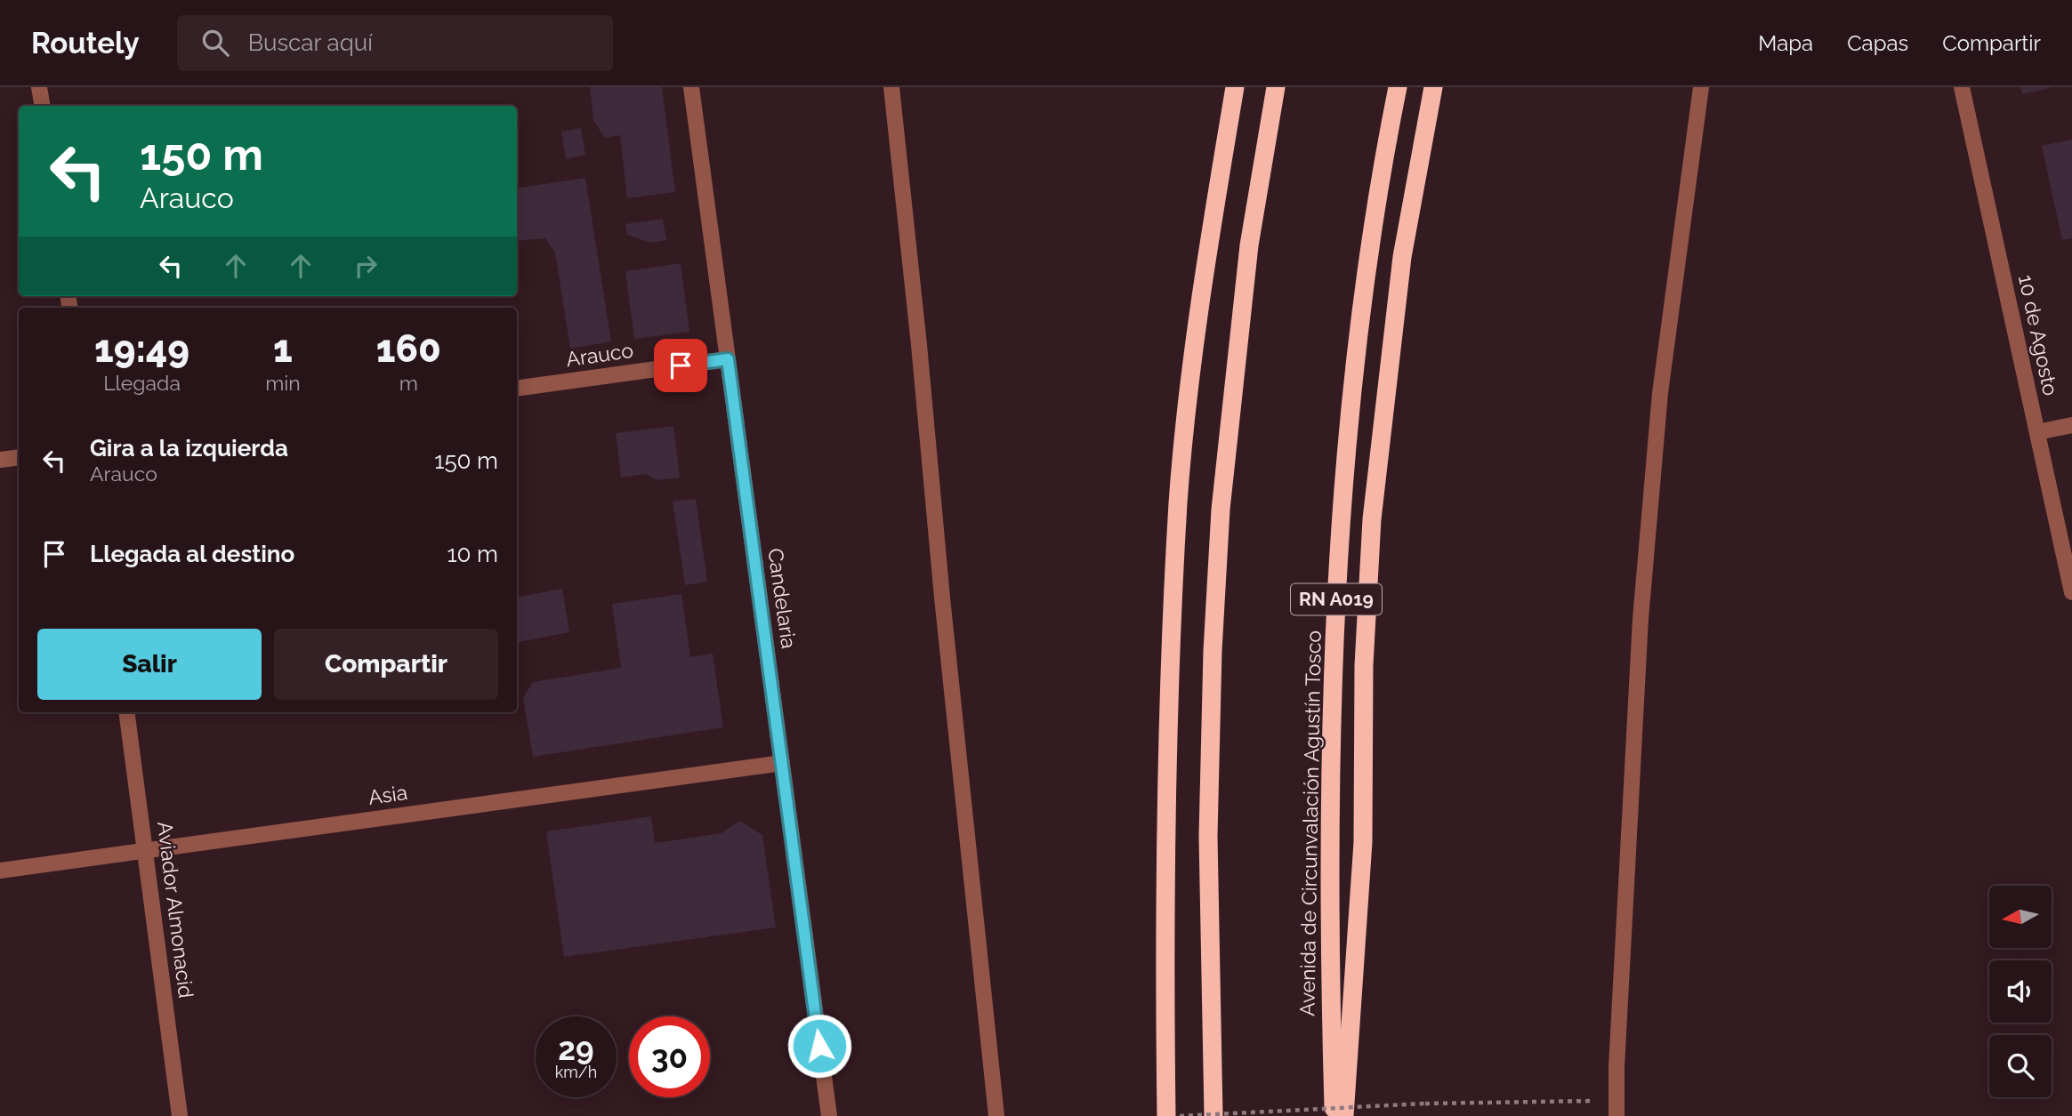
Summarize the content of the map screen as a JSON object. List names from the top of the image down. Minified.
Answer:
{"streets":{"highway":["RN A019","Avenida de Circunvalación Agustín Tosco"],"street":["10 de Agosto","Arauco","Candelaria","Asia","Aviador Almonacid"]},"crossings":[["Arauco","Candelaria"],["Candelaria","Asia"],["Asia","Aviador Almonacid"]],"north":"left","page":{"header":"Routely","search":"Buscar aquí","nav":["Mapa","Capas","Compartir"],"turn":["150 m","Arauco"],"eta":["19:49","Llegada","1","min","160","m"],"list":[{"name":"Gira a la izquierda","note":"Arauco","value":"150 m"},{"name":"Llegada al destino","value":"10 m"}],"buttons":["Salir","Compartir"],"speed":"29 km/h","limit":"30"}}
